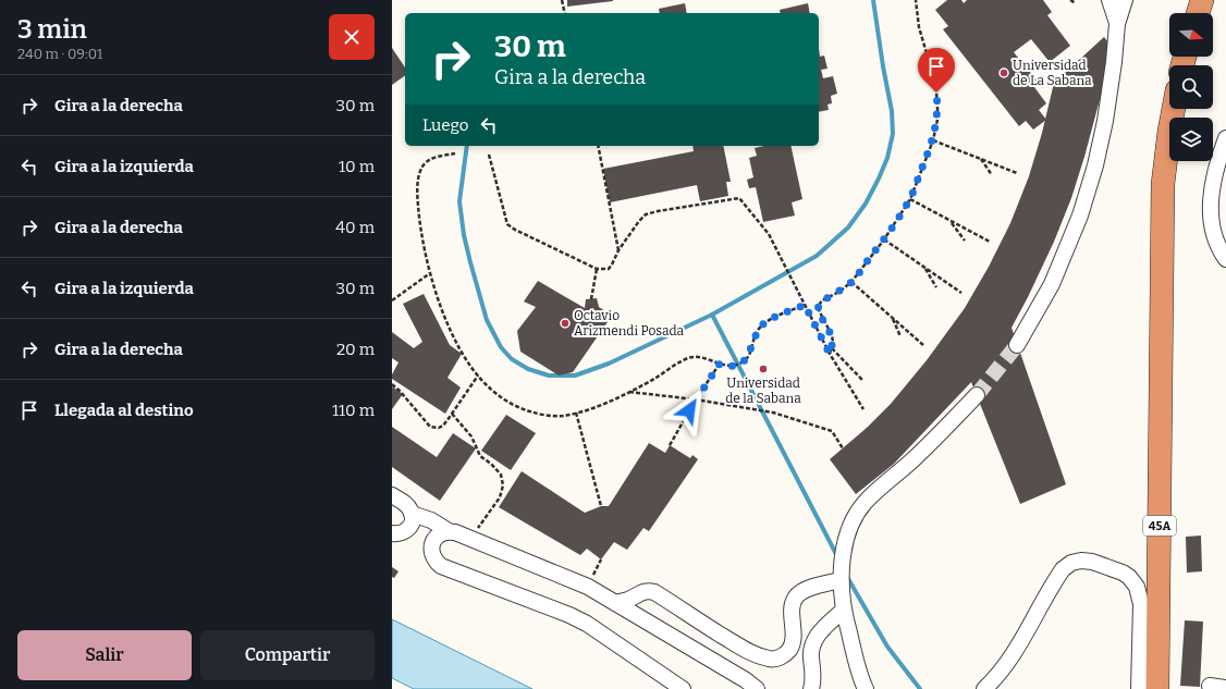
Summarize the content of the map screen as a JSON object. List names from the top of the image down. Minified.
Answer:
{"streets":{"highway":["45A"]},"places":["Universidad de La Sabana","Octavio Arizmendi Posada","Universidad de la Sabana"],"north":"right","page":{"heading":["3 min","240 m · 09:01"],"turn":["30 m","Gira a la derecha"],"list":[{"name":"Gira a la derecha","value":"30 m"},{"name":"Gira a la izquierda","value":"10 m"},{"name":"Gira a la derecha","value":"40 m"},{"name":"Gira a la izquierda","value":"30 m"},{"name":"Gira a la derecha","value":"20 m"},{"name":"Llegada al destino","value":"110 m"}],"then":"Luego","buttons":["Salir","Compartir"]}}
